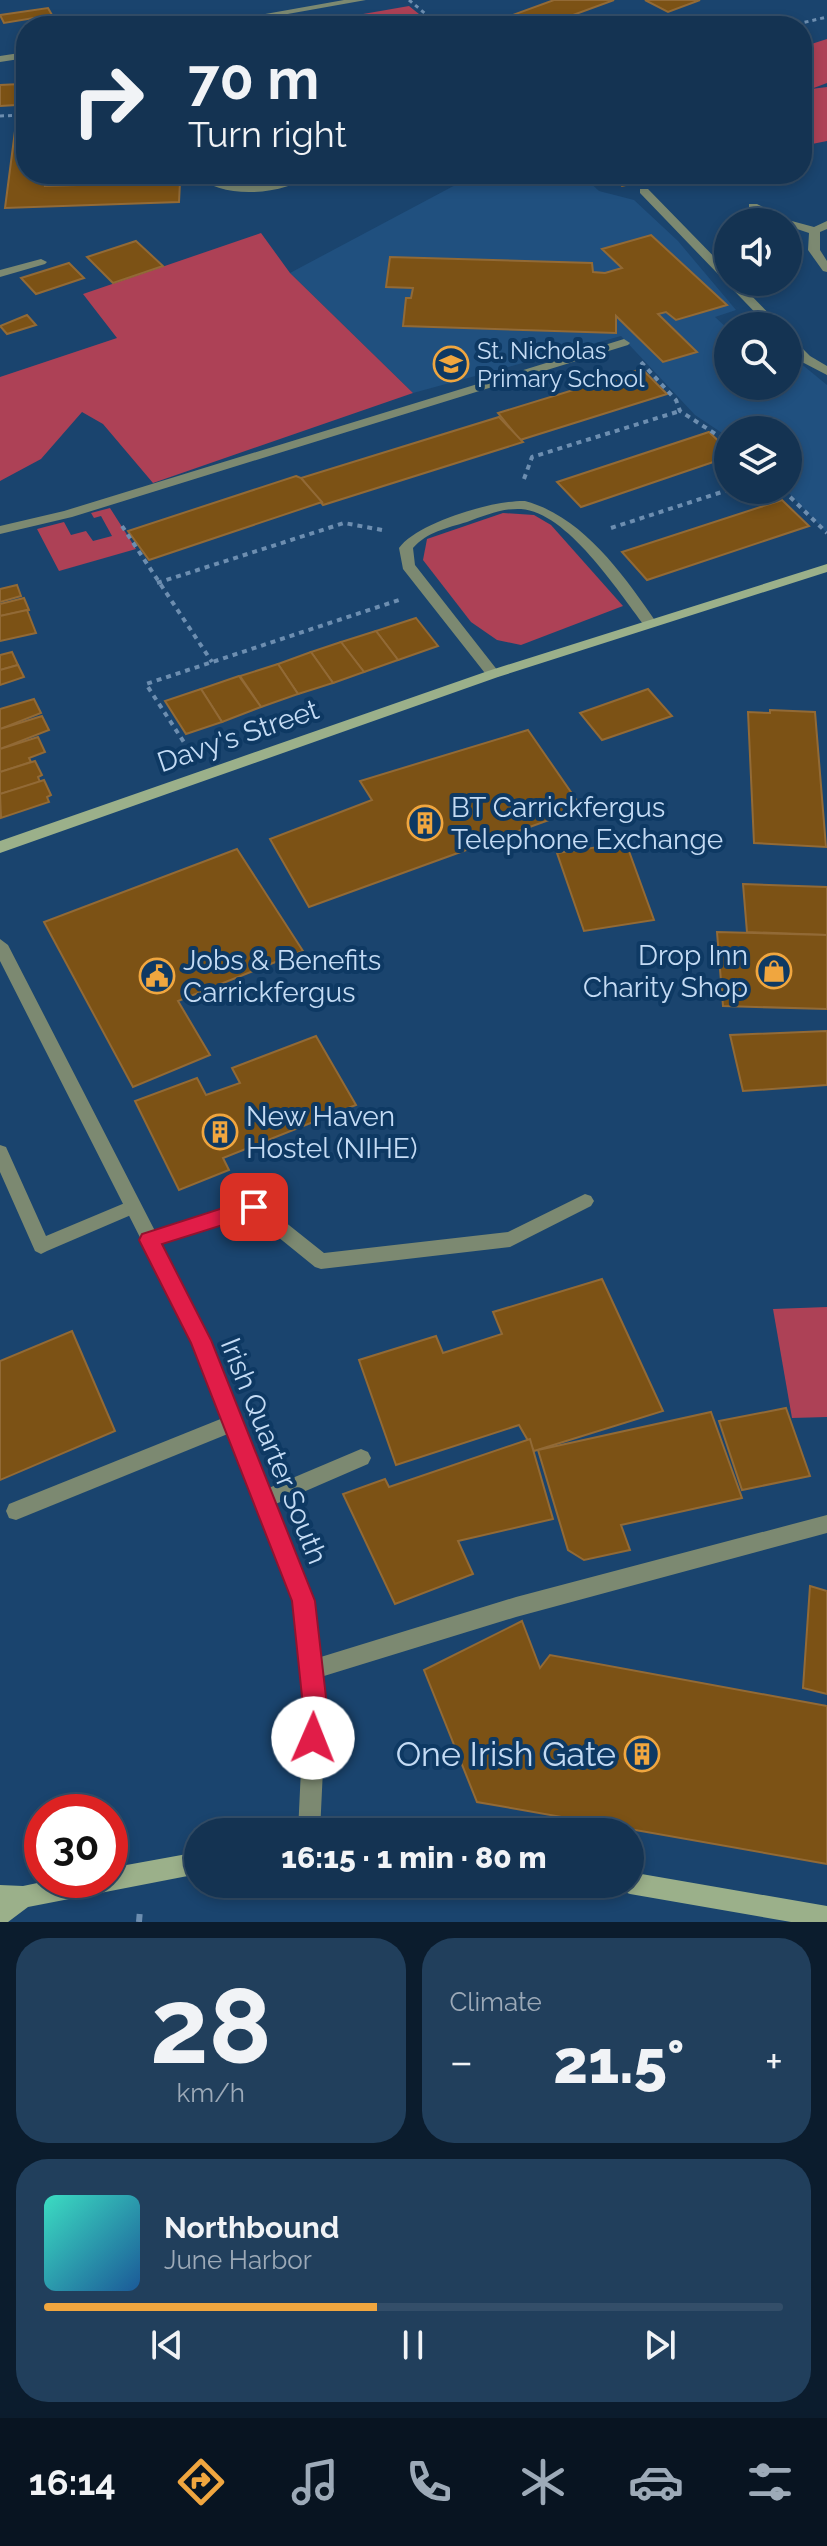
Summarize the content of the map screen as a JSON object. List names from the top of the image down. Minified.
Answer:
{"streets":{"street":["Davy's Street","Irish Quarter South"]},"places":{"school or university":["St. Nicholas Primary School"],"building":["BT Carrickfergus Telephone Exchange","New Haven Hostel (NIHE)","One Irish Gate"],"shop":["Drop Inn Charity Shop"],"public building":["Jobs & Benefits Carrickfergus"]},"page":{"turn":["70 m","Turn right"],"limit":"30","trip":"16:15 · 1 min · 80 m","tile":[["28","km/h"],"Climate"],"heat":["−","21.5°","+"],"song":["Northbound","June Harbor"],"tabs":"16:14"}}
